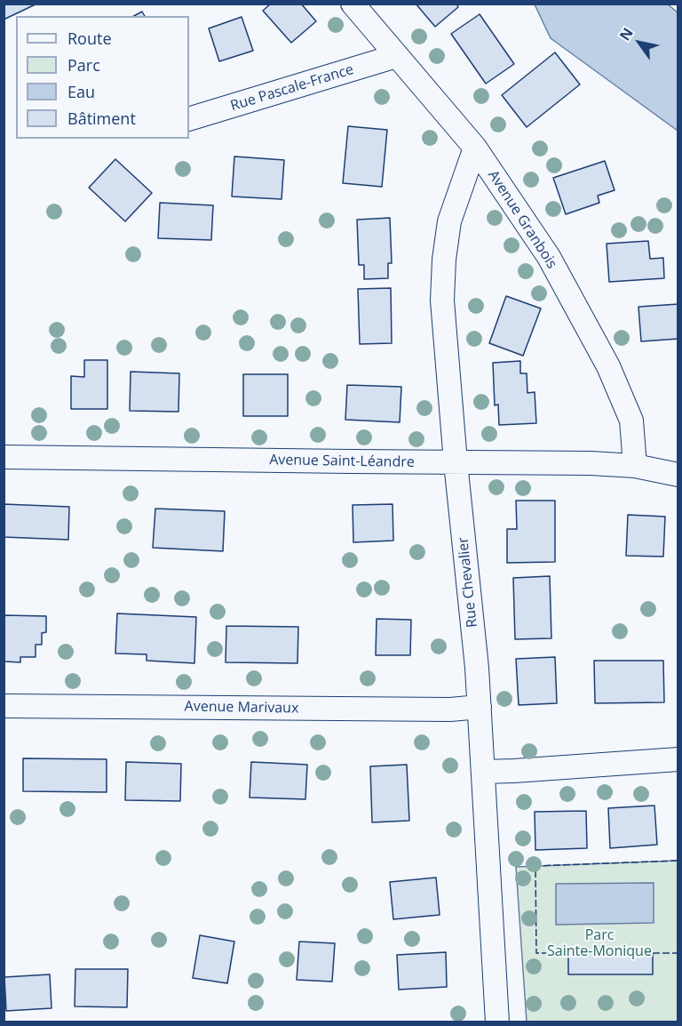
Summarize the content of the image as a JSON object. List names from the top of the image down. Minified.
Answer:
{"streets":{"street":["Rue Pascale-France","Avenue Granbois","Avenue Saint-Léandre","Rue Chevalier","Avenue Marivaux"]},"crossings":[["Rue Pascale-France","Avenue Granbois"],["Avenue Granbois","Avenue Saint-Léandre"],["Avenue Granbois","Rue Chevalier"],["Avenue Saint-Léandre","Rue Chevalier"],["Rue Chevalier","Avenue Marivaux"]],"parks":["Parc Sainte-Monique"],"legend":["Route","Parc","Eau","Bâtiment"],"north":"top left"}
